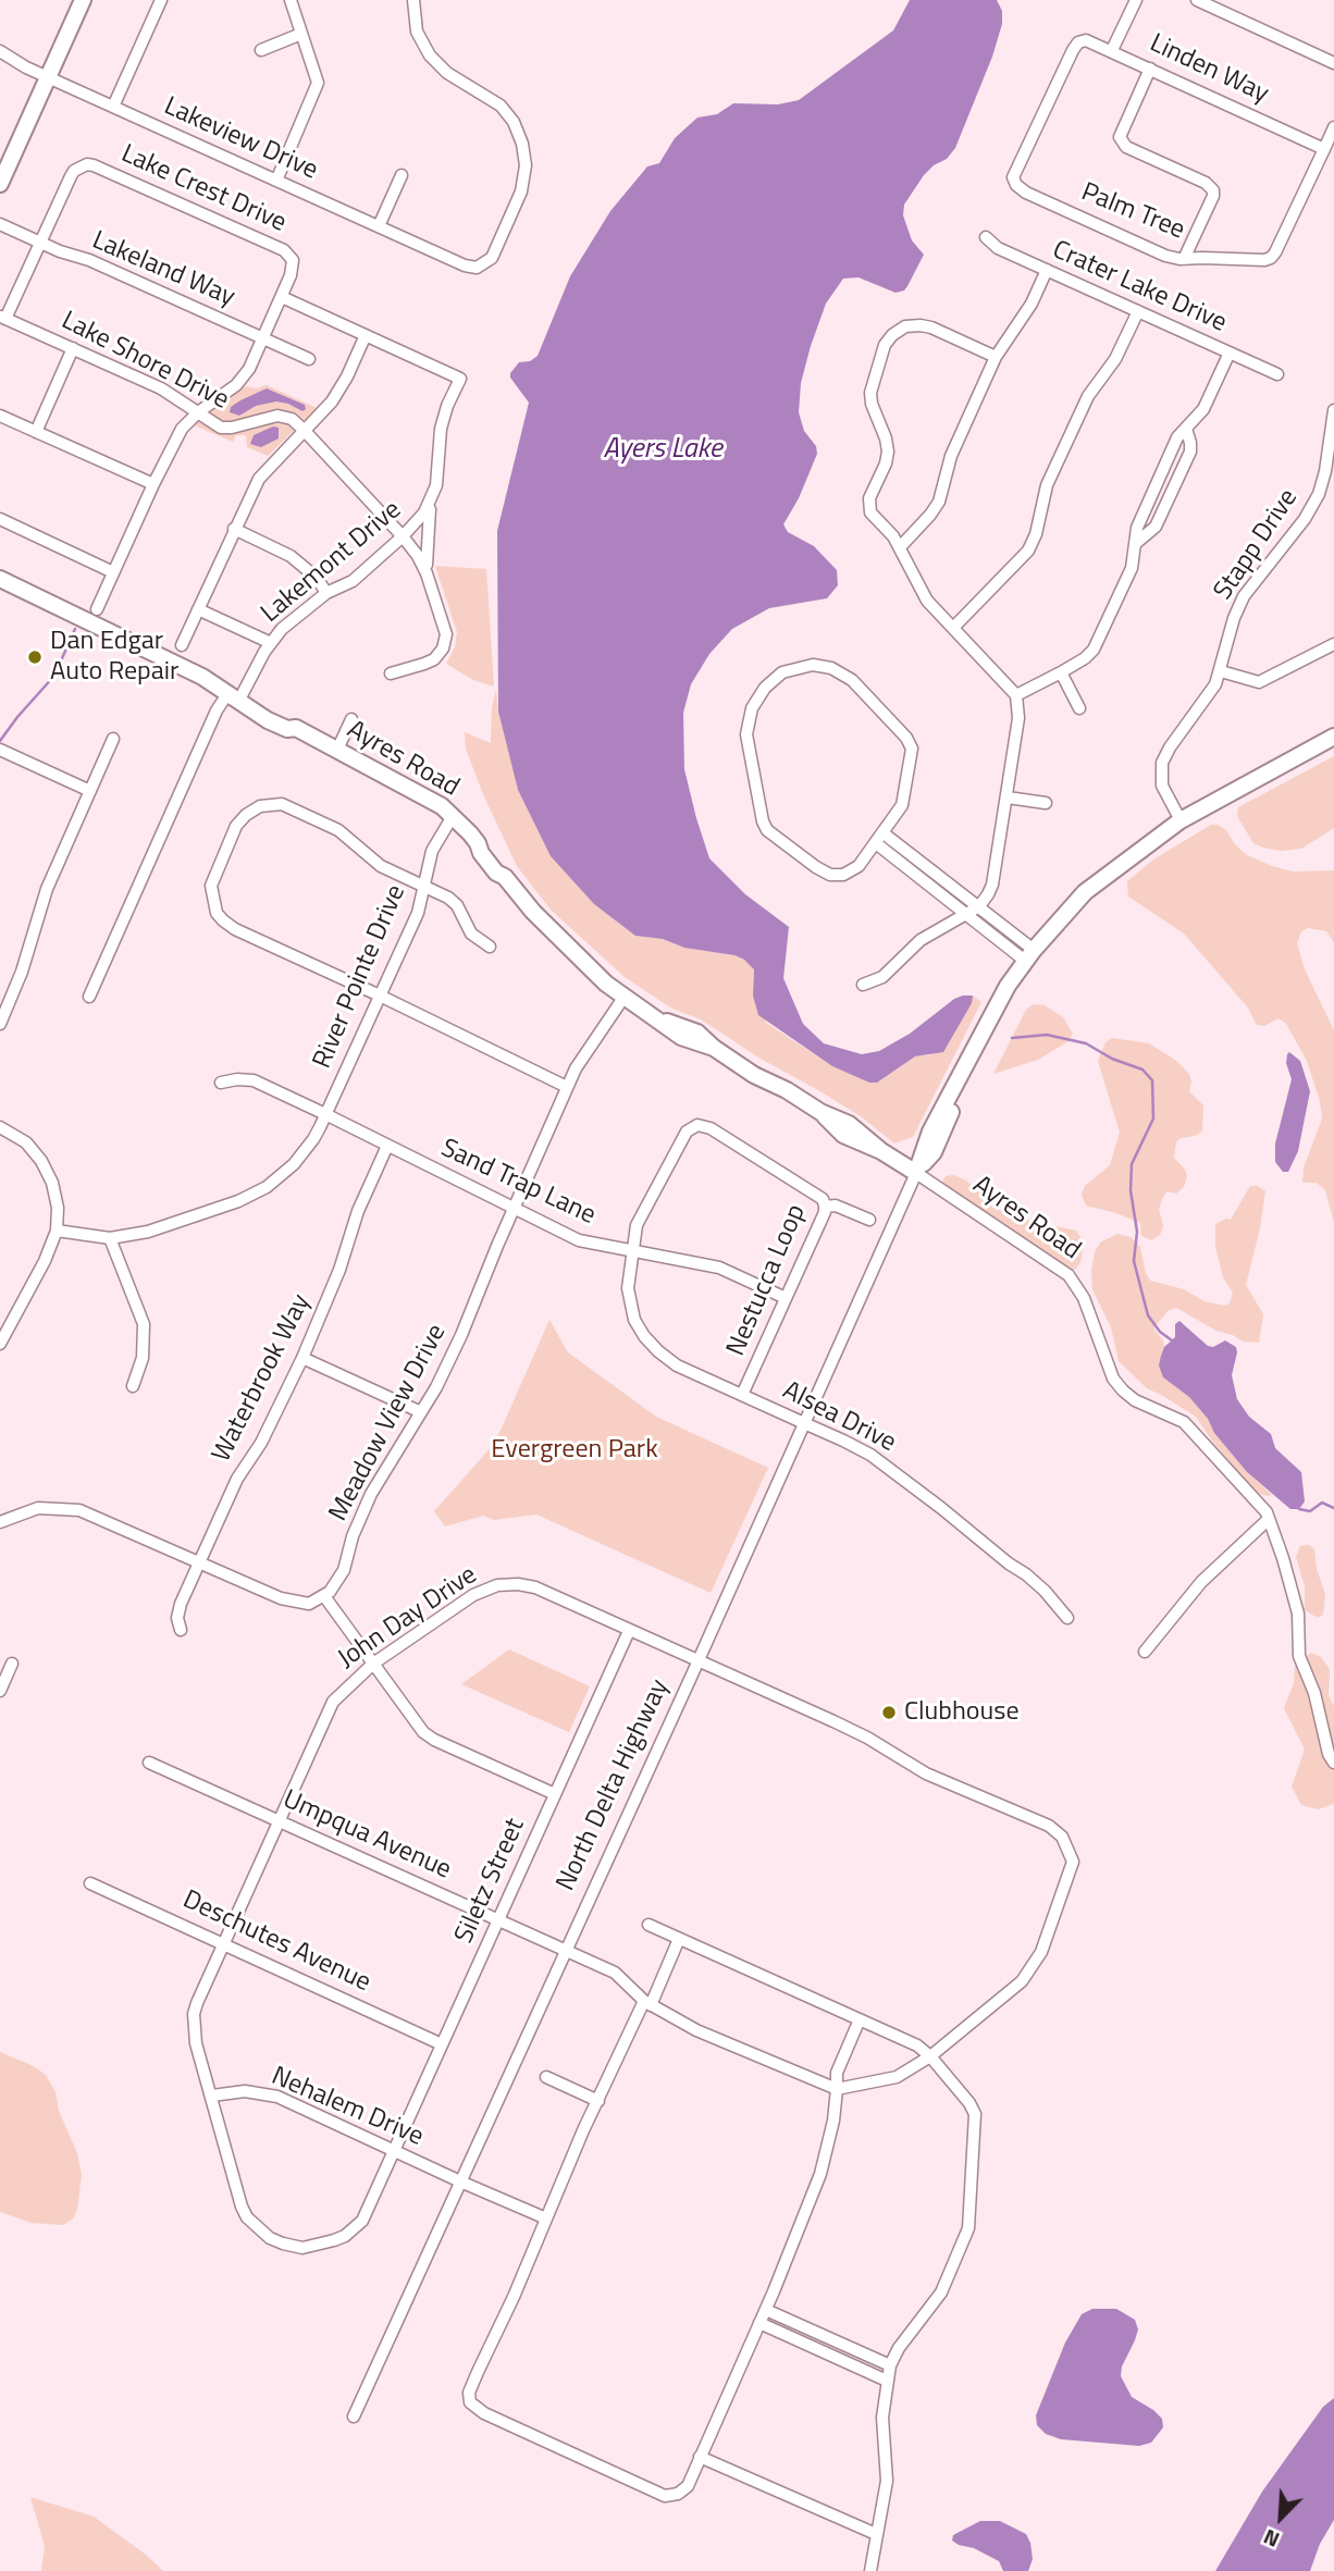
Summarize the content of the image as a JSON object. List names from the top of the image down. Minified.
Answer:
{"streets":{"street":["Linden Way","Lakeview Drive","Lake Crest Drive","Palm Tree","Lakeland Way","Crater Lake Drive","Lake Shore Drive","Stapp Drive","Lakemont Drive","Ayres Road","River Pointe Drive","Sand Trap Lane","Nestucca Loop","Waterbrook Way","Alsea Drive","Meadow View Drive","John Day Drive","North Delta Highway","Umpqua Avenue","Siletz Street","Deschutes Avenue","Nehalem Drive"]},"crossings":[["Linden Way","Palm Tree"],["Lake Crest Drive","Lakeland Way"],["Lake Crest Drive","Lake Shore Drive"],["Lake Crest Drive","Lakemont Drive"],["Lake Shore Drive","Lakemont Drive"],["Stapp Drive","North Delta Highway"],["Lakemont Drive","Ayres Road"],["Ayres Road","River Pointe Drive"],["Ayres Road","Meadow View Drive"],["Ayres Road","North Delta Highway"],["River Pointe Drive","Sand Trap Lane"],["Sand Trap Lane","Nestucca Loop"],["Sand Trap Lane","Waterbrook Way"],["Sand Trap Lane","Alsea Drive"],["Sand Trap Lane","Meadow View Drive"],["Nestucca Loop","Alsea Drive"],["Alsea Drive","North Delta Highway"],["John Day Drive","North Delta Highway"],["John Day Drive","Umpqua Avenue"],["John Day Drive","Siletz Street"],["John Day Drive","Deschutes Avenue"],["John Day Drive","Nehalem Drive"],["North Delta Highway","Umpqua Avenue"],["North Delta Highway","Nehalem Drive"],["Umpqua Avenue","Siletz Street"],["Siletz Street","Deschutes Avenue"],["Siletz Street","Nehalem Drive"]],"water":["Ayers Lake"],"parks":["Evergreen Park"],"places":["Dan Edgar Auto Repair","Clubhouse"],"north":"bottom left"}
